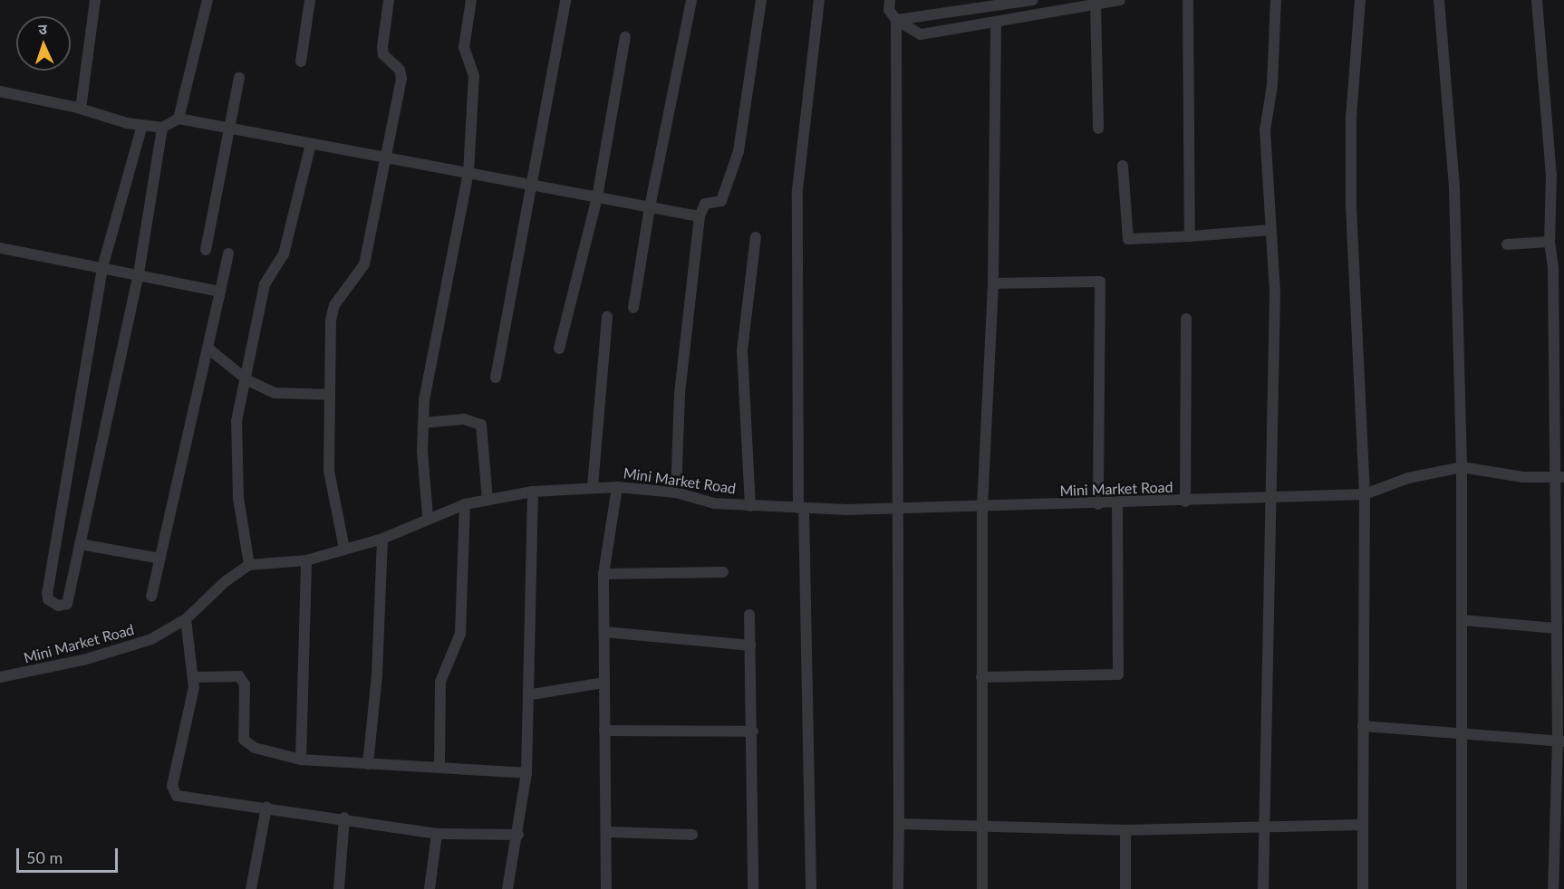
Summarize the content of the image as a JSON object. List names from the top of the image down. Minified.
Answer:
{"streets":{"street":["Mini Market Road"]},"scale_bar":"50 m","north":"top"}
